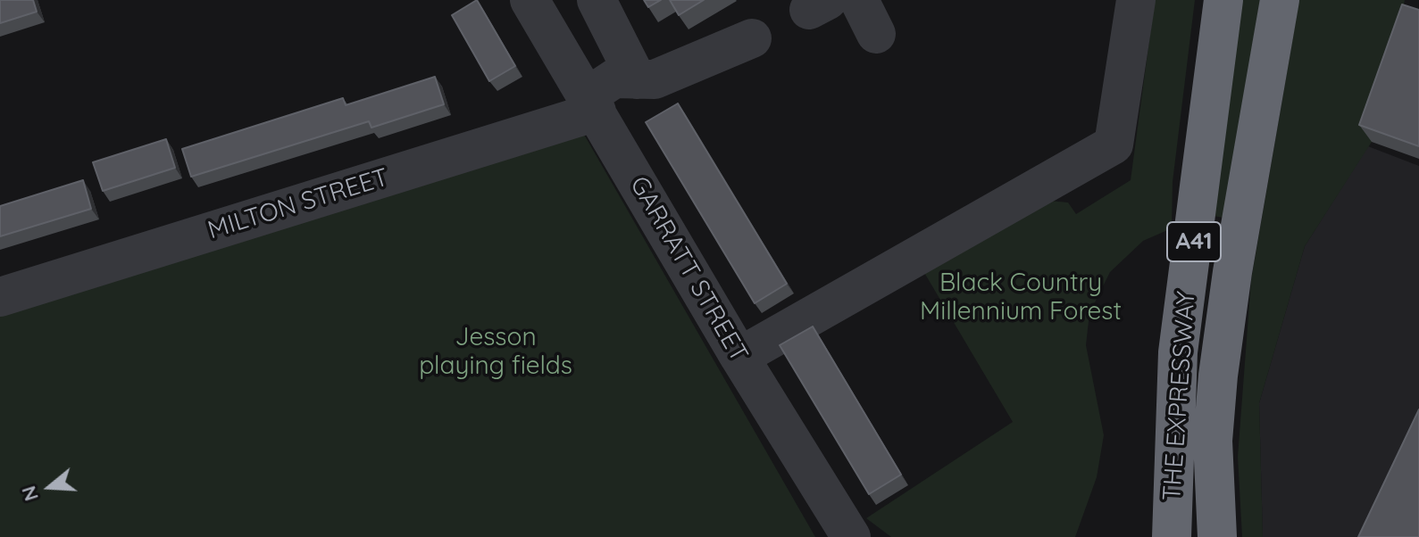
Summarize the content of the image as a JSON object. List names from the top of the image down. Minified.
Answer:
{"streets":{"highway":["A41","THE EXPRESSWAY"],"street":["MILTON STREET","GARRATT STREET"]},"crossings":[["MILTON STREET","GARRATT STREET"]],"parks":["Black Country Millennium Forest","Jesson playing fields"],"north":"left"}
